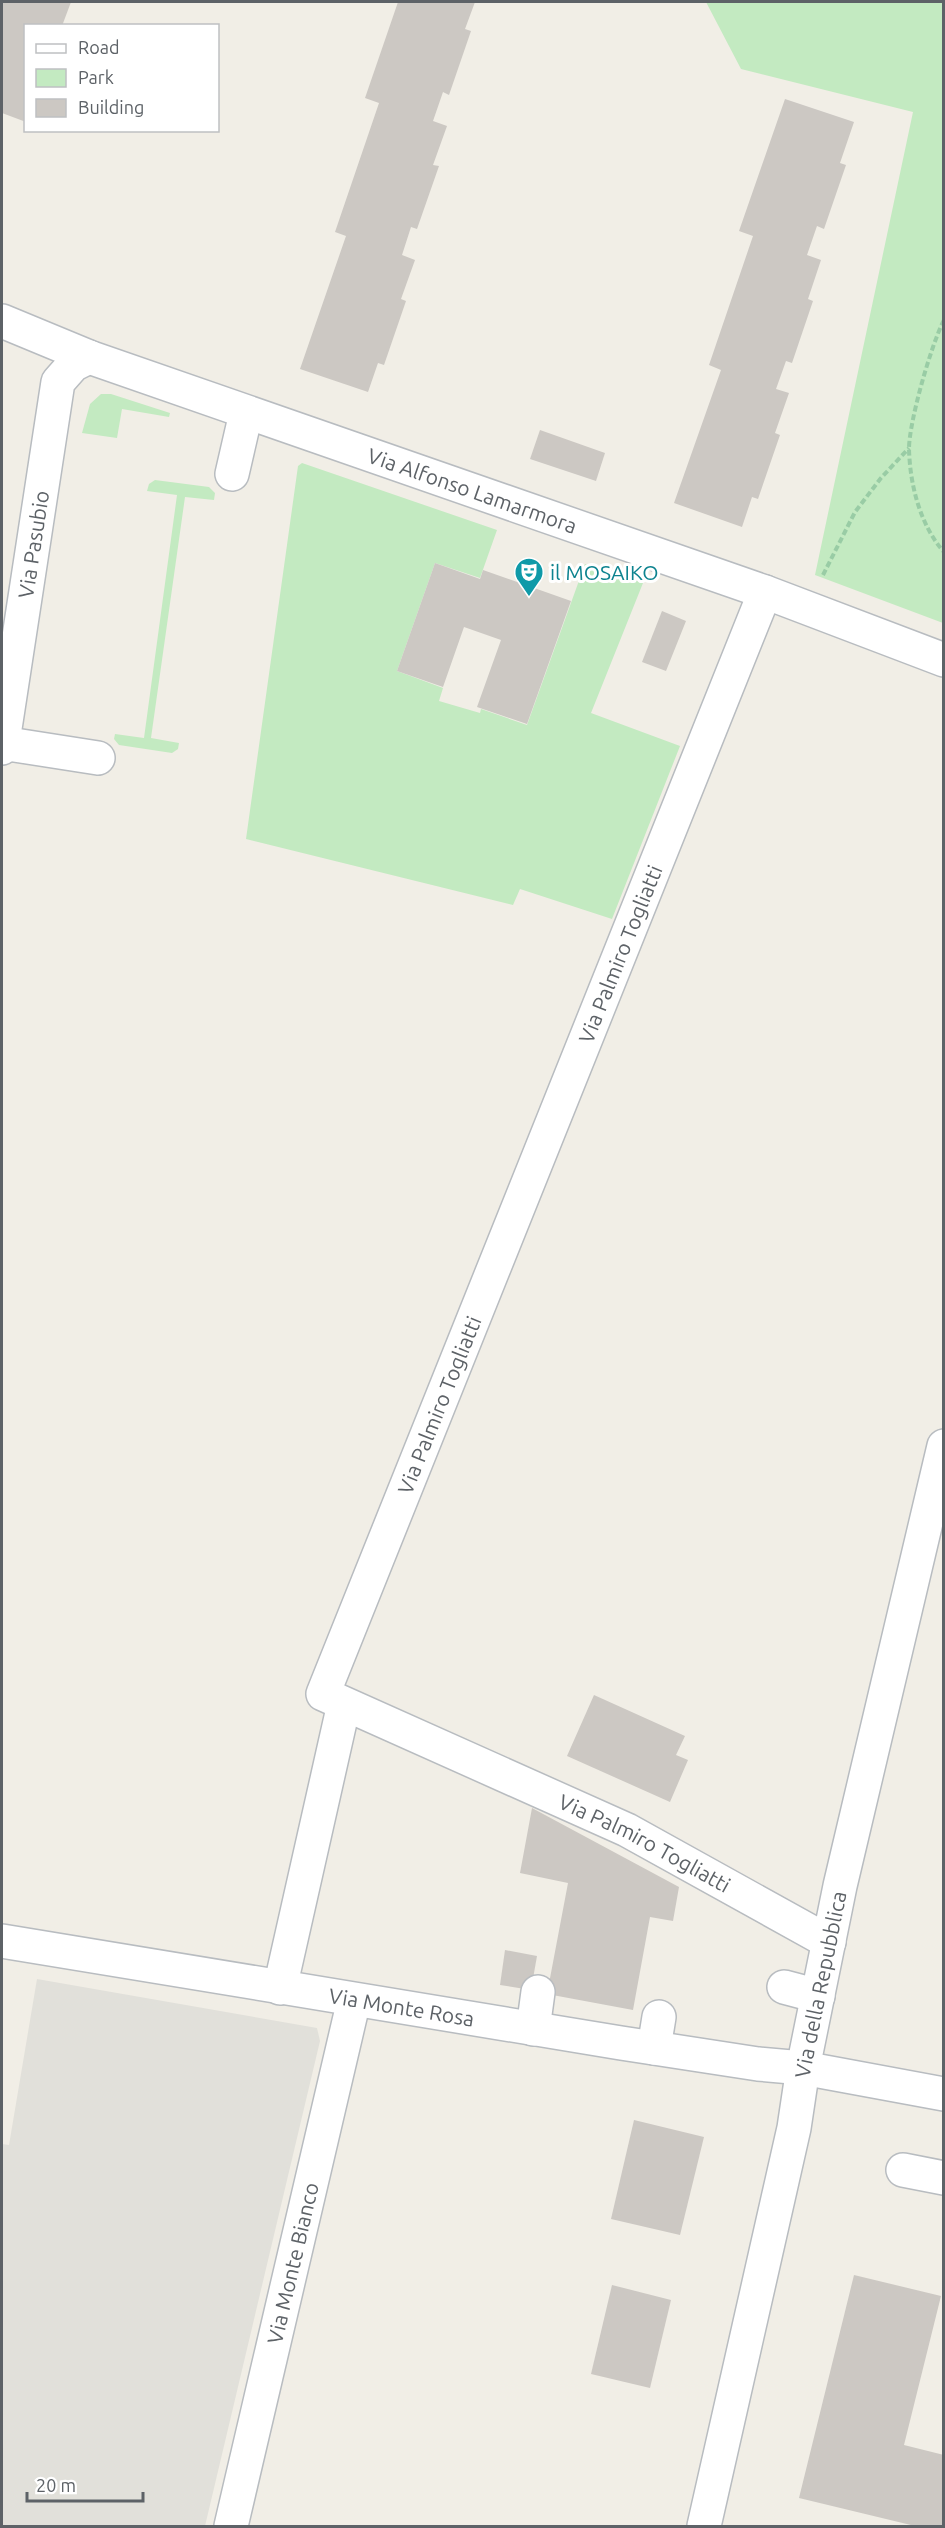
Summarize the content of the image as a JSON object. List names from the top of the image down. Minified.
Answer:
{"streets":{"street":["Via Alfonso Lamarmora","Via Pasubio","Via Palmiro Togliatti","Via della Repubblica","Via Monte Rosa","Via Monte Bianco"]},"crossings":[["Via Alfonso Lamarmora","Via Pasubio"],["Via Alfonso Lamarmora","Via Palmiro Togliatti"],["Via Palmiro Togliatti","Via della Repubblica"],["Via della Repubblica","Via Monte Rosa"],["Via Monte Rosa","Via Monte Bianco"]],"places":{"theatre":["il MOSAIKO"]},"legend":["Road","Park","Building"],"scale_bar":"20 m"}
